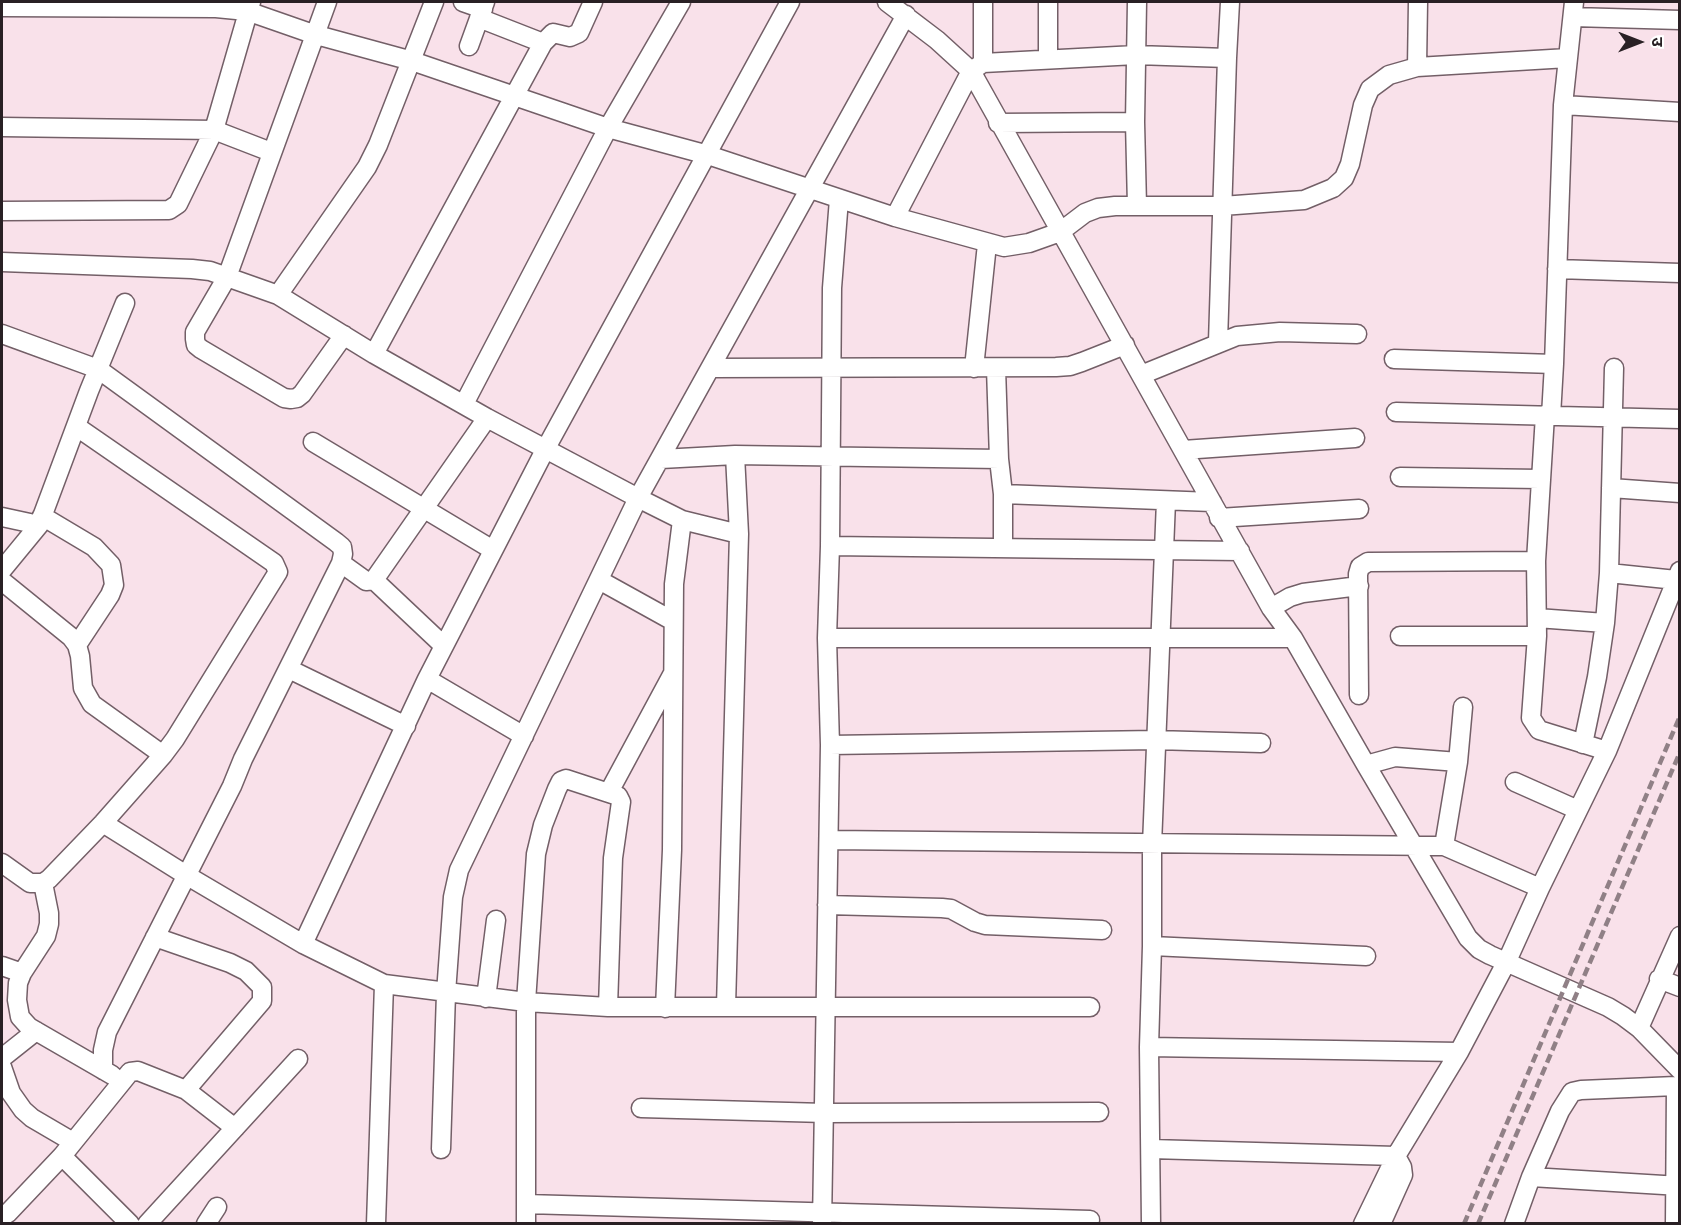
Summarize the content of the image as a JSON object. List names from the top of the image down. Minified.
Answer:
{"north":"right"}
